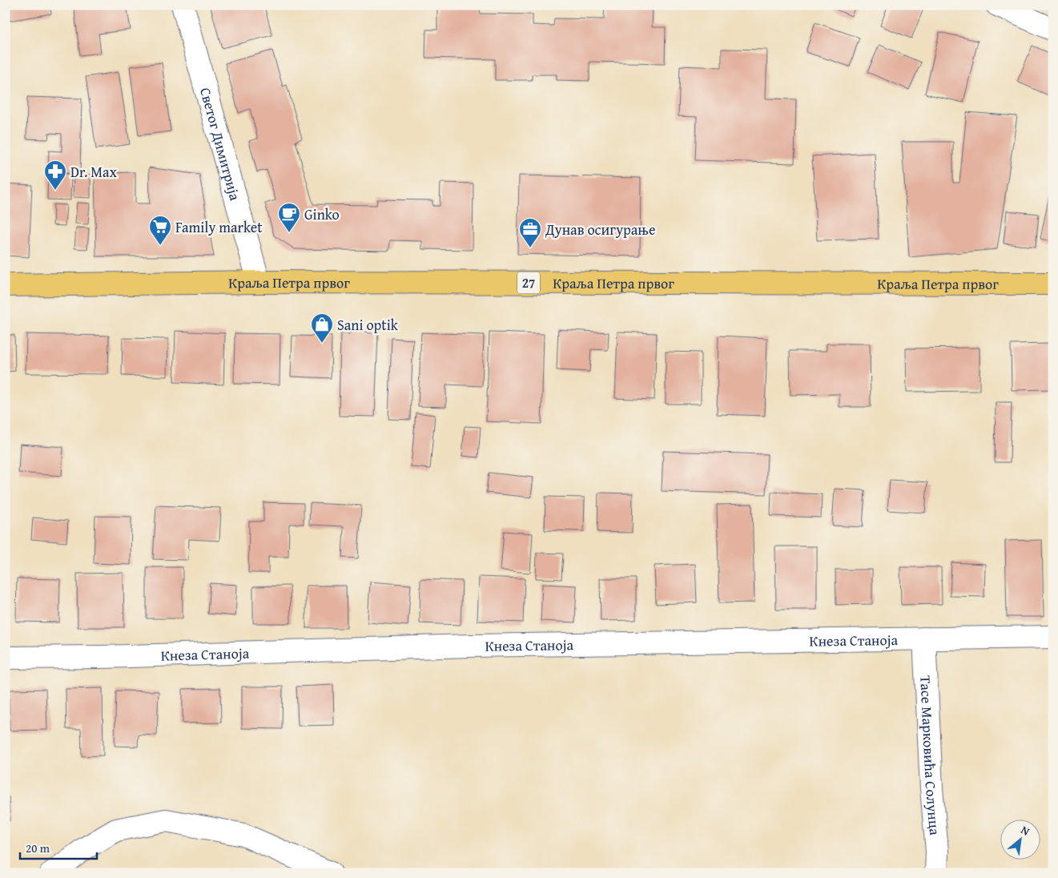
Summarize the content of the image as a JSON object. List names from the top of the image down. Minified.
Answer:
{"streets":{"main road":["Краља Петра првог","27"],"street":["Светог Димитрија","Кнеза Станоја","Тасе Марковића Солунца"]},"crossings":[["Светог Димитрија","Краља Петра првог"],["Кнеза Станоја","Тасе Марковића Солунца"]],"places":{"pharmacy":["Dr. Max"],"cafe":["Ginko"],"supermarket":["Family market"],"office":["Дунав осигурање"],"shop":["Sani optik"]},"scale_bar":"20 m","north":"top right"}
